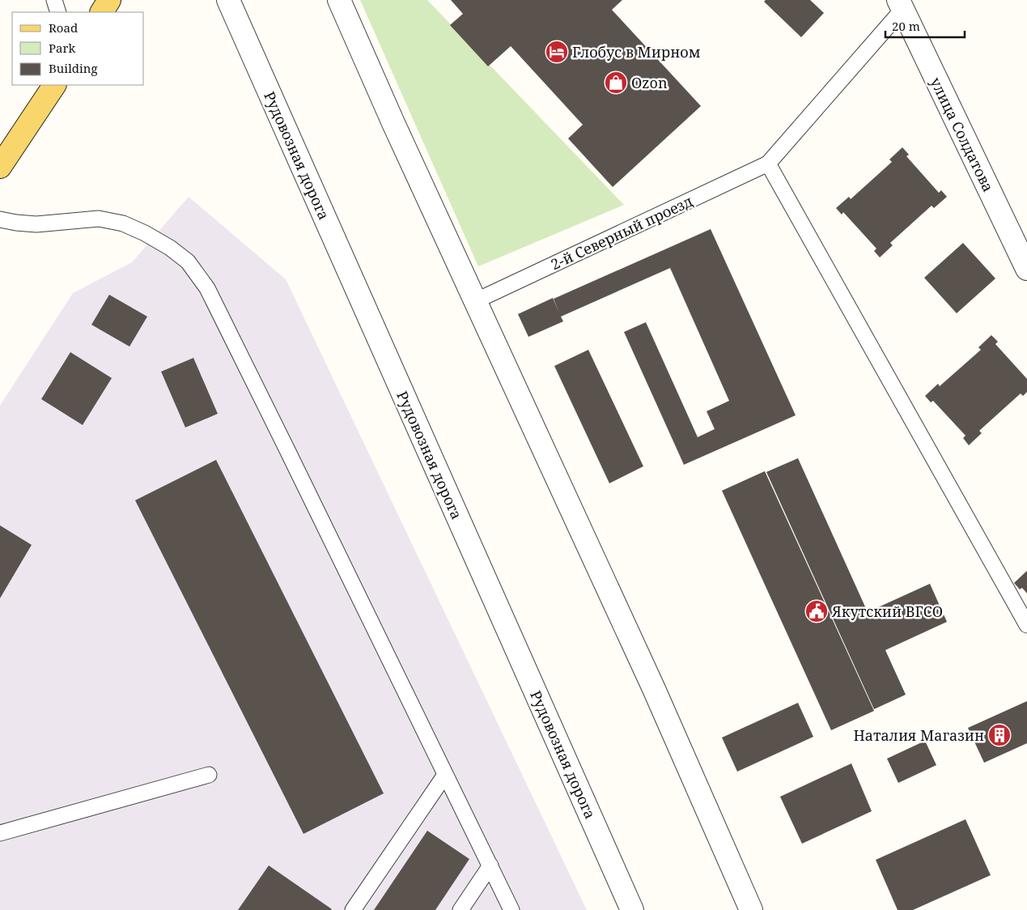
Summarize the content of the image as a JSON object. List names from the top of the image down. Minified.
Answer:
{"streets":{"street":["улица Солдатова","Рудовозная дорога"],"lane":["2-й Северный проезд"]},"places":{"hotel":["Глобус в Мирном"],"shop":["Ozon"],"public building":["Якутский ВГСО"],"building":["Наталия Магазин"]},"legend":["Road","Park","Building"],"scale_bar":"20 m"}
